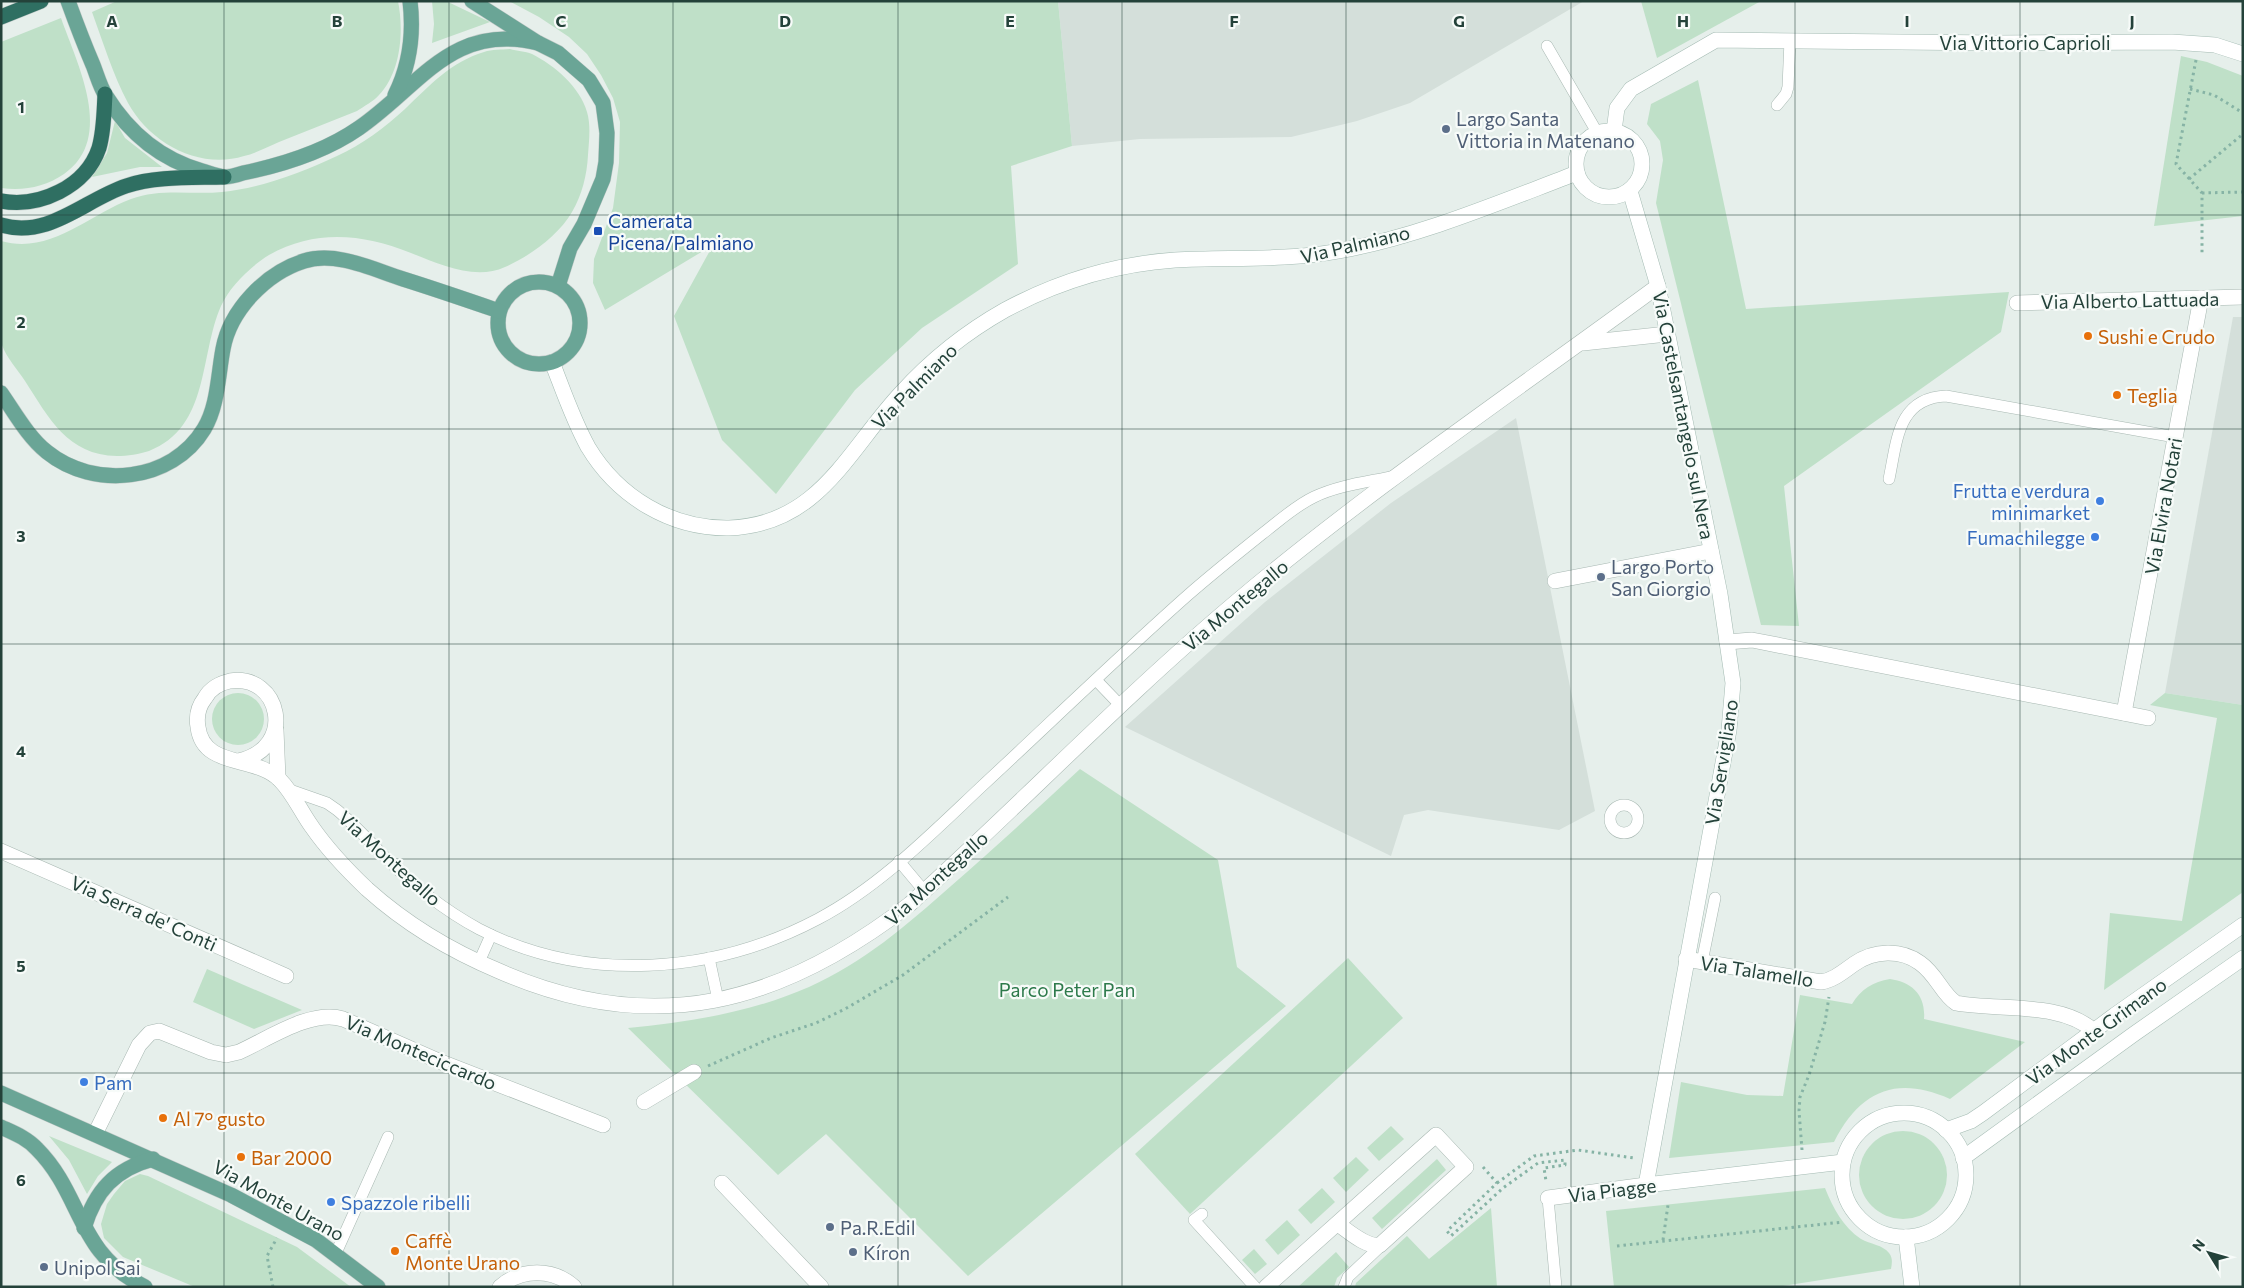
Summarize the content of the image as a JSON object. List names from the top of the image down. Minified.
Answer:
{"streets":{"main road":["Via Monte Urano"],"street":["Via Vittorio Caprioli","Via Palmiano","Via Alberto Lattuada","Via Castelsantangelo sul Nera","Via Elvira Notari","Via Montegallo","Via Servigliano","Via Serra de' Conti","Via Talamello","Via Monte Grimano","Via Monteciccardo","Via Piagge"]},"crossings":[["Via Vittorio Caprioli","Via Palmiano"],["Via Vittorio Caprioli","Via Castelsantangelo sul Nera"],["Via Palmiano","Via Castelsantangelo sul Nera"],["Via Alberto Lattuada","Via Elvira Notari"],["Via Castelsantangelo sul Nera","Via Montegallo"],["Via Castelsantangelo sul Nera","Via Servigliano"],["Via Servigliano","Via Talamello"],["Via Servigliano","Via Piagge"],["Via Talamello","Via Monte Grimano"],["Via Monte Grimano","Via Piagge"],["Via Monteciccardo","Via Monte Urano"]],"parks":["Parco Peter Pan"],"places":{"other":["Largo Santa Vittoria in Matenano","Sushi e Crudo","Teglia","Frutta e verdura minimarket","Fumachilegge","Largo Porto San Giorgio","Pam","Al 7º gusto","Bar 2000","Spazzole ribelli","Pa.R.Edil","Caffè Monte Urano","Kíron","Unipol Sai"],"transit":["Camerata Picena/Palmiano"]},"north":"top left","grid":{"columns":["A","B","C","D","E","F","G","H","I","J"],"rows":["1","2","3","4","5","6"]}}
